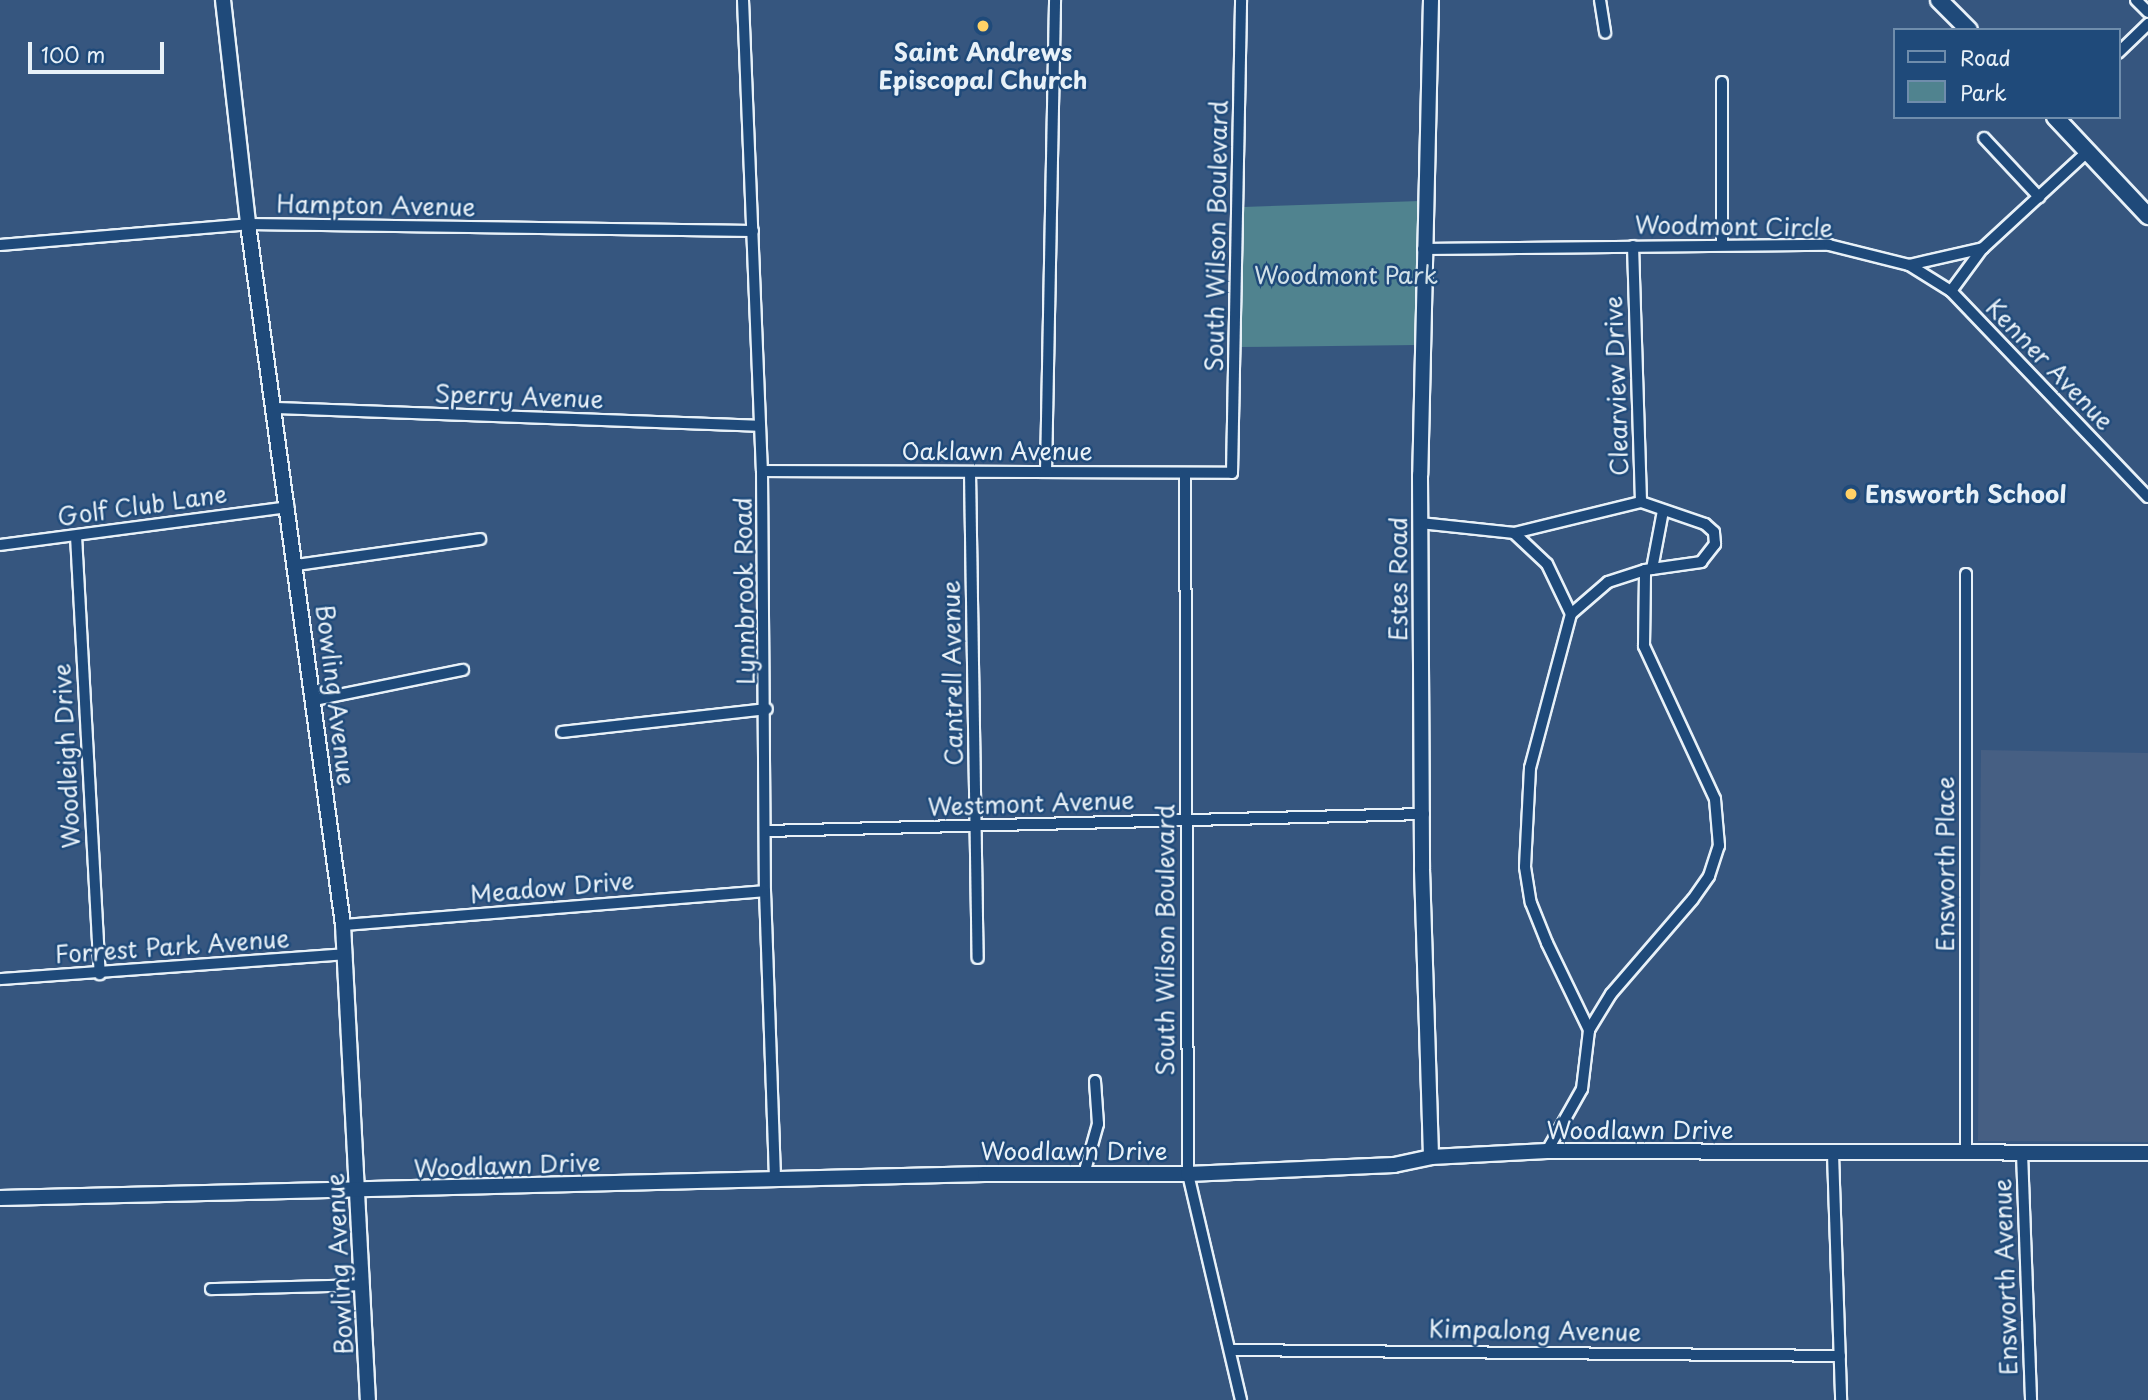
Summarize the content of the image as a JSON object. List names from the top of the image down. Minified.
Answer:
{"streets":{"street":["Hampton Avenue","Woodmont Circle","South Wilson Boulevard","Kenner Avenue","Clearview Drive","Sperry Avenue","Oaklawn Avenue","Golf Club Lane","Estes Road","Lynnbrook Road","Cantrell Avenue","Bowling Avenue","Woodleigh Drive","Westmont Avenue","Ensworth Place","Meadow Drive","Forrest Park Avenue","Woodlawn Drive","Ensworth Avenue","Kimpalong Avenue"]},"crossings":[["Hampton Avenue","Lynnbrook Road"],["Hampton Avenue","Bowling Avenue"],["Woodmont Circle","Kenner Avenue"],["Woodmont Circle","Clearview Drive"],["Woodmont Circle","Estes Road"],["South Wilson Boulevard","Oaklawn Avenue"],["South Wilson Boulevard","Westmont Avenue"],["South Wilson Boulevard","Woodlawn Drive"],["South Wilson Boulevard","Kimpalong Avenue"],["Sperry Avenue","Lynnbrook Road"],["Sperry Avenue","Bowling Avenue"],["Oaklawn Avenue","Lynnbrook Road"],["Oaklawn Avenue","Cantrell Avenue"],["Golf Club Lane","Bowling Avenue"],["Golf Club Lane","Woodleigh Drive"],["Estes Road","Westmont Avenue"],["Estes Road","Woodlawn Drive"],["Lynnbrook Road","Westmont Avenue"],["Lynnbrook Road","Meadow Drive"],["Lynnbrook Road","Woodlawn Drive"],["Cantrell Avenue","Westmont Avenue"],["Bowling Avenue","Meadow Drive"],["Bowling Avenue","Forrest Park Avenue"],["Bowling Avenue","Woodlawn Drive"],["Woodleigh Drive","Forrest Park Avenue"],["Ensworth Place","Woodlawn Drive"],["Woodlawn Drive","Ensworth Avenue"]],"parks":["Woodmont Park"],"places":["Saint Andrews Episcopal Church","Ensworth School"],"legend":["Road","Park"],"scale_bar":"100 m"}
